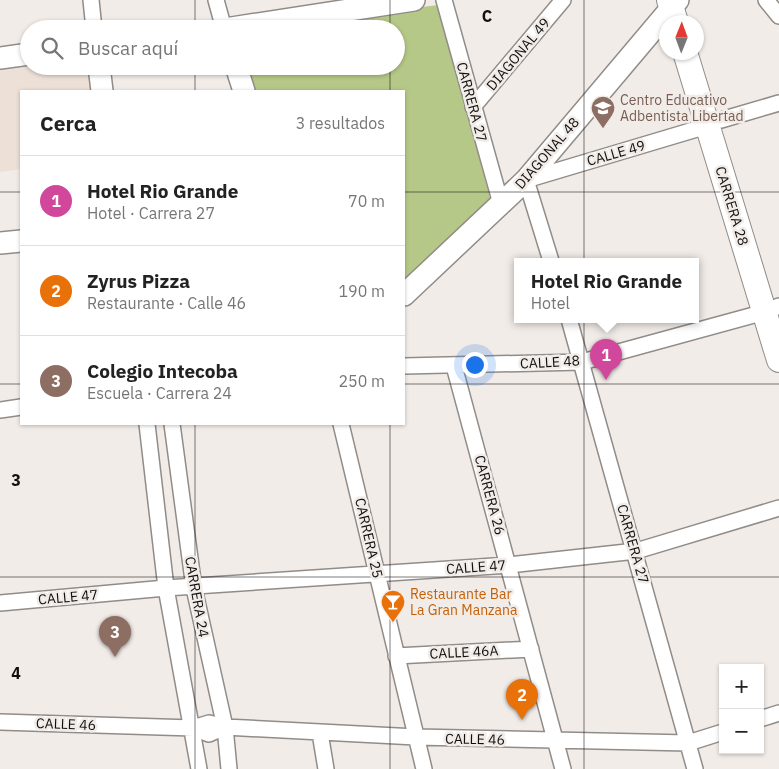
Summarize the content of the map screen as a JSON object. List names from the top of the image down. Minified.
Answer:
{"streets":{"main road":["CARRERA 28"],"street":["DIAGONAL 49","CARRERA 27","DIAGONAL 48","CALLE 49","CALLE 48","CARRERA 26","CARRERA 25","CALLE 47","CARRERA 24","CALLE 46A","CALLE 46"]},"crossings":[["DIAGONAL 49","CARRERA 27"],["CARRERA 27","DIAGONAL 48"],["CARRERA 27","CALLE 48"],["CARRERA 27","CALLE 47"],["CARRERA 27","CALLE 46"],["DIAGONAL 48","CALLE 49"],["CALLE 49","CARRERA 28"],["CARRERA 28","CALLE 48"],["CALLE 48","CARRERA 26"],["CARRERA 26","CALLE 47"],["CARRERA 26","CALLE 46A"],["CARRERA 26","CALLE 46"],["CARRERA 25","CALLE 47"],["CARRERA 25","CALLE 46A"],["CARRERA 25","CALLE 46"],["CALLE 47","CARRERA 24"],["CARRERA 24","CALLE 46"]],"places":{"school or university":["Centro Educativo Adbentista Libertad"],"bar":["Restaurante Bar La Gran Manzana"]},"north":"top","page":{"search":"Buscar aquí","heading":["Cerca","3 resultados"],"list":[{"mark":"1","name":"Hotel Rio Grande","note":"Hotel · Carrera 27","value":"70 m"},{"mark":"2","name":"Zyrus Pizza","note":"Restaurante · Calle 46","value":"190 m"},{"mark":"3","name":"Colegio Intecoba","note":"Escuela · Carrera 24","value":"250 m"}],"popup":["Hotel Rio Grande","Hotel"],"pins":["1","3","2"],"map_buttons":["+","−"]},"grid":{"columns":["C"],"rows":["3","4"]}}
